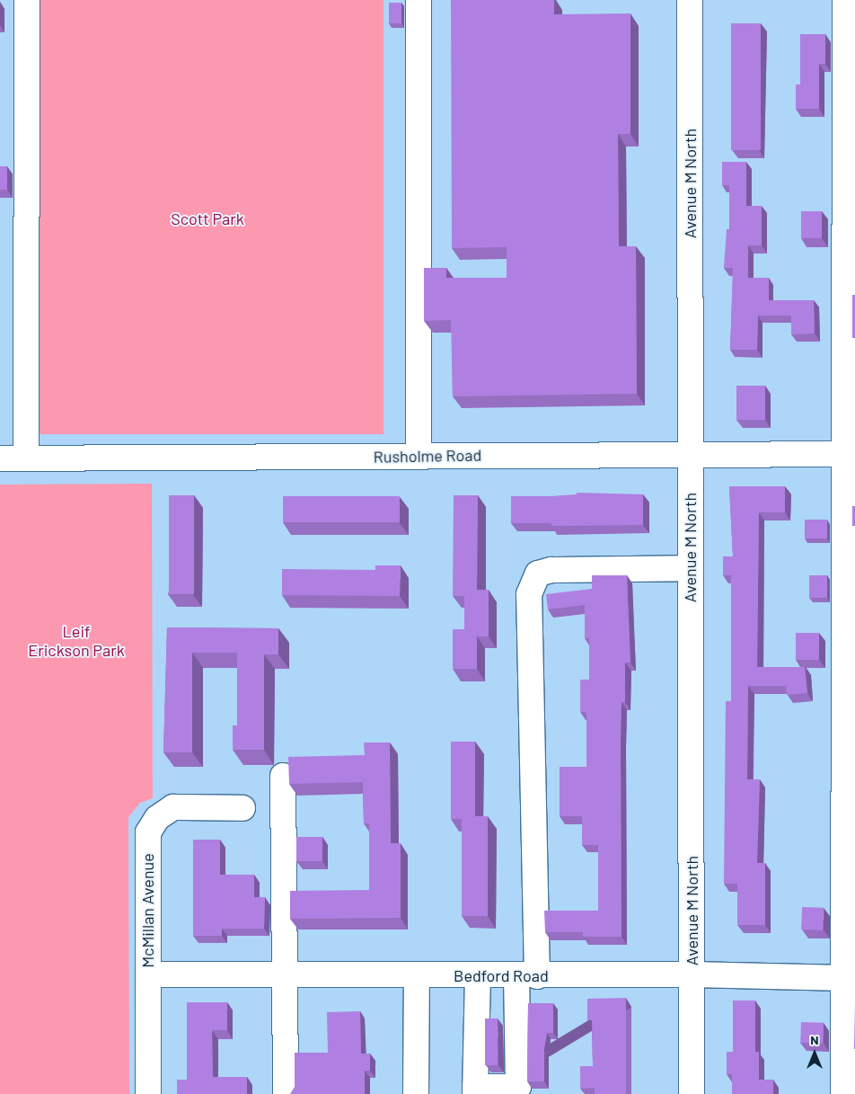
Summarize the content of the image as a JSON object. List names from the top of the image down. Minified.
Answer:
{"streets":{"street":["Avenue M North","Rusholme Road","McMillan Avenue","Bedford Road"]},"crossings":[["Avenue M North","Rusholme Road"],["Avenue M North","Bedford Road"],["McMillan Avenue","Bedford Road"]],"parks":["Scott Park","Leif Erickson Park"],"north":"top"}
